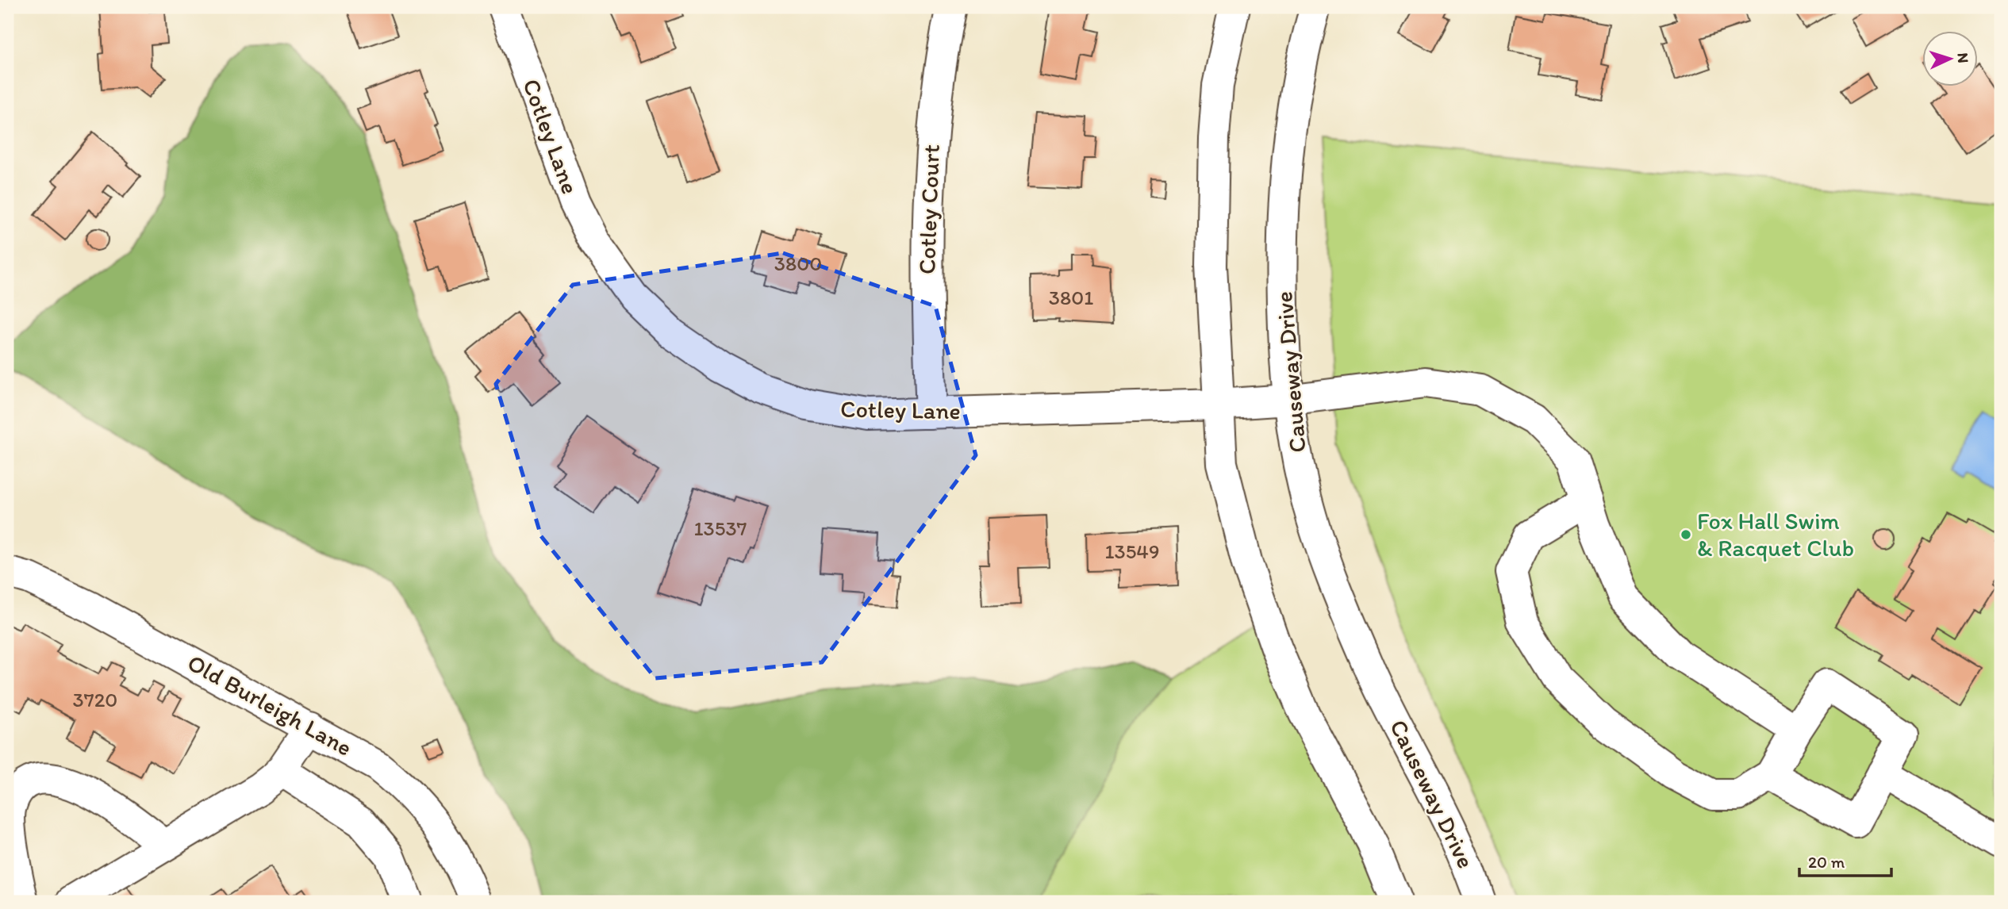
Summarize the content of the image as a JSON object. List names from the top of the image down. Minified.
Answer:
{"streets":{"street":["Cotley Lane","Cotley Court","Causeway Drive","Old Burleigh Lane"]},"crossings":[["Cotley Lane","Cotley Court"],["Cotley Lane","Causeway Drive"]],"places":["Fox Hall Swim & Racquet Club"],"house_numbers":["3800","3801","13537","13549","3720"],"scale_bar":"20 m","north":"right"}
